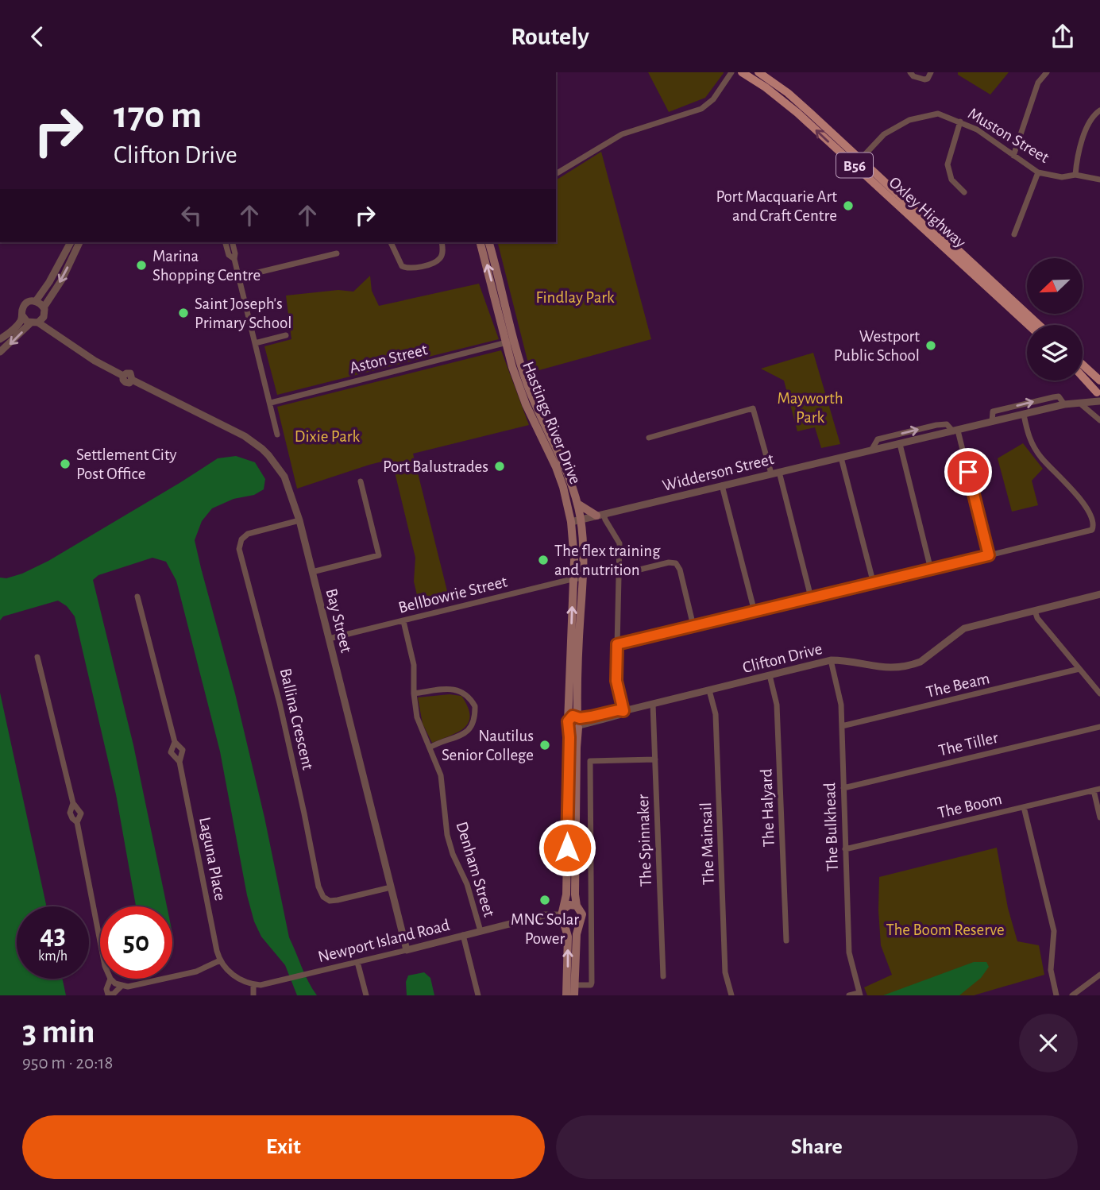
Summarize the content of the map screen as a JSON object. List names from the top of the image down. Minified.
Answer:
{"streets":{"main road":["B56","Oxley Highway","Hastings River Drive"],"street":["Muston Street","Aston Street","Widderson Street","Bellbowrie Street","Bay Street","Clifton Drive","The Beam","Ballina Crescent","The Tiller","The Boom","The Halyard","The Bulkhead","The Spinnaker","The Mainsail","Laguna Place","Denham Street","Newport Island Road"]},"crossings":[["Muston Street","Oxley Highway"],["Aston Street","Hastings River Drive"],["Hastings River Drive","Widderson Street"],["Hastings River Drive","Bellbowrie Street"],["Hastings River Drive","Clifton Drive"],["Hastings River Drive","Newport Island Road"],["Bellbowrie Street","Bay Street"],["Bellbowrie Street","Denham Street"],["Bay Street","Ballina Crescent"],["Bay Street","Newport Island Road"],["Clifton Drive","The Halyard"],["Clifton Drive","The Bulkhead"],["Clifton Drive","The Spinnaker"],["Clifton Drive","The Mainsail"],["The Beam","The Bulkhead"],["The Tiller","The Bulkhead"],["The Boom","The Bulkhead"],["Denham Street","Newport Island Road"]],"parks":["Findlay Park","Mayworth Park","Dixie Park","The Boom Reserve"],"places":["Port Macquarie Art and Craft Centre","Marina Shopping Centre","Saint Joseph's Primary School","Westport Public School","Settlement City Post Office","Port Balustrades","The flex training and nutrition","Nautilus Senior College","MNC Solar Power"],"north":"bottom left","page":{"header":"Routely","turn":["170 m","Clifton Drive"],"speed":"43 km/h","limit":"50","heading":["3 min","950 m · 20:18"],"buttons":["Exit","Share"]}}
